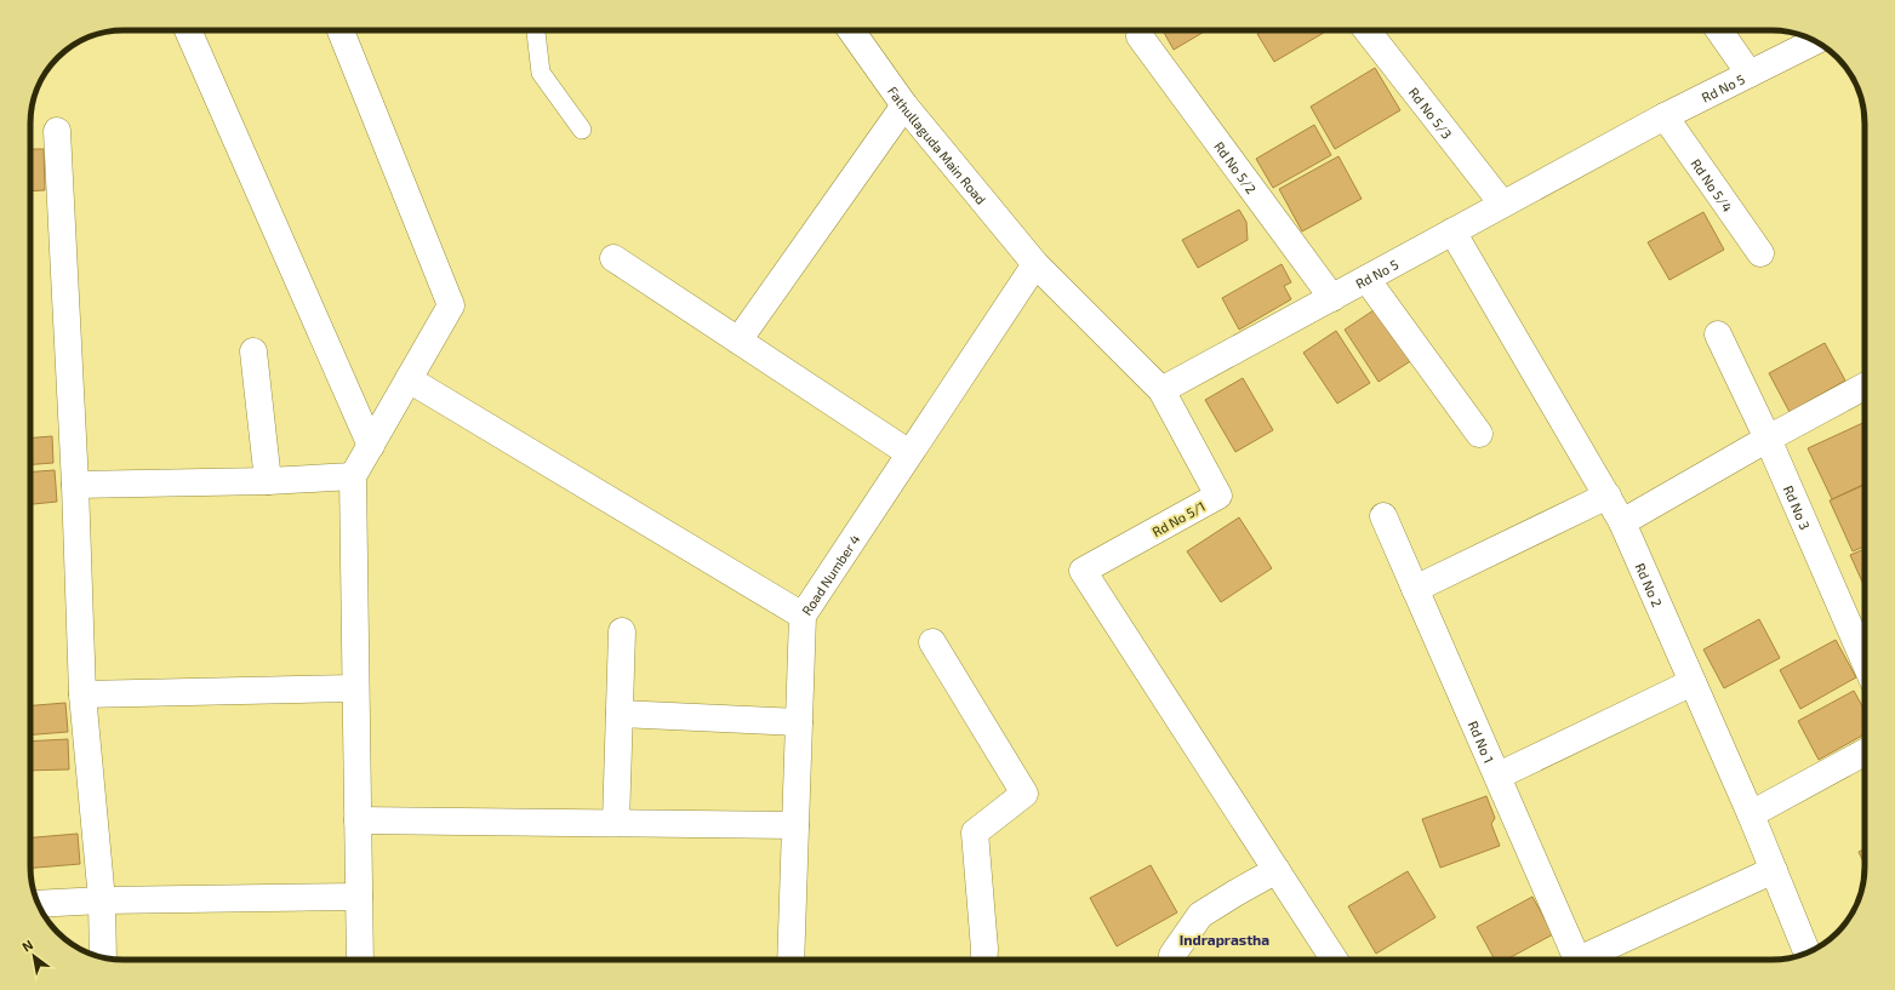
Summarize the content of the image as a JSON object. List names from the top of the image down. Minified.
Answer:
{"streets":{"street":["Rd No 5","Rd No 5/3","Fathullaguda Main Road","Rd No 5/2","Rd No 5/4","Rd No 3","Rd No 5/1","Road Number 4","Rd No 2","Rd No 1"]},"crossings":[["Rd No 5","Rd No 5/3"],["Rd No 5","Rd No 5/2"],["Rd No 5","Rd No 5/4"],["Rd No 5","Rd No 5/1"],["Rd No 5","Rd No 2"],["Fathullaguda Main Road","Road Number 4"]],"districts":["Indraprastha"],"north":"top left"}
